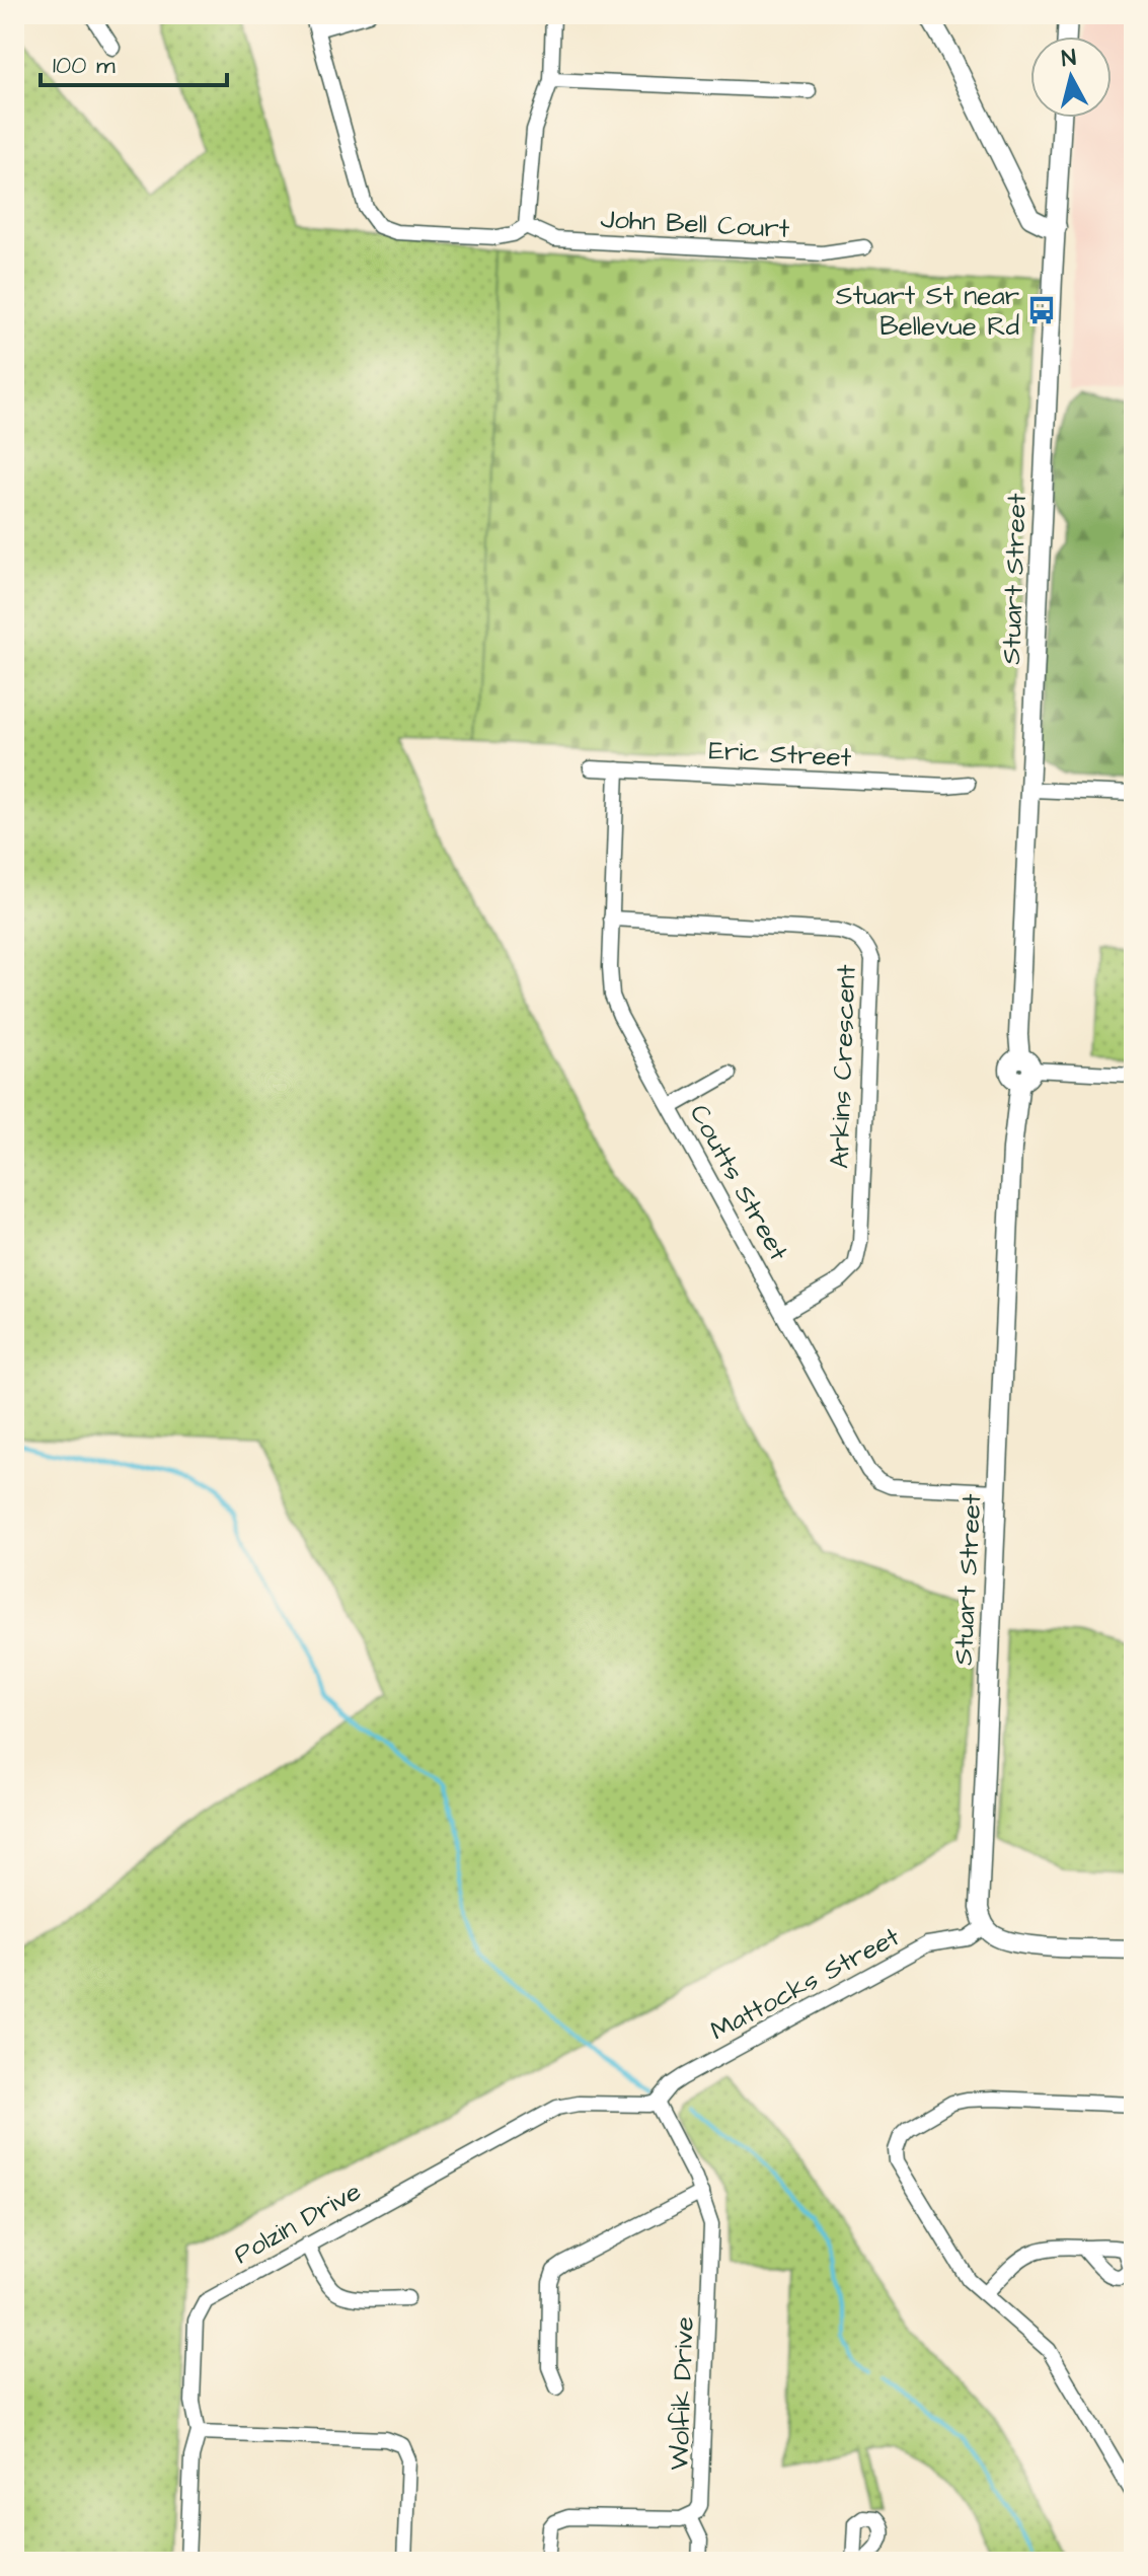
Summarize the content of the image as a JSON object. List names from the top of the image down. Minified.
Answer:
{"streets":{"street":["John Bell Court","Stuart Street","Eric Street","Arkins Crescent","Coutts Street","Mattocks Street","Polzin Drive","Wolfik Drive"]},"crossings":[["Stuart Street","Coutts Street"],["Stuart Street","Mattocks Street"],["Eric Street","Coutts Street"],["Arkins Crescent","Coutts Street"],["Mattocks Street","Polzin Drive"],["Mattocks Street","Wolfik Drive"],["Polzin Drive","Wolfik Drive"]],"places":{"bus stop":["Stuart St near Bellevue Rd"]},"scale_bar":"100 m","north":"top"}
